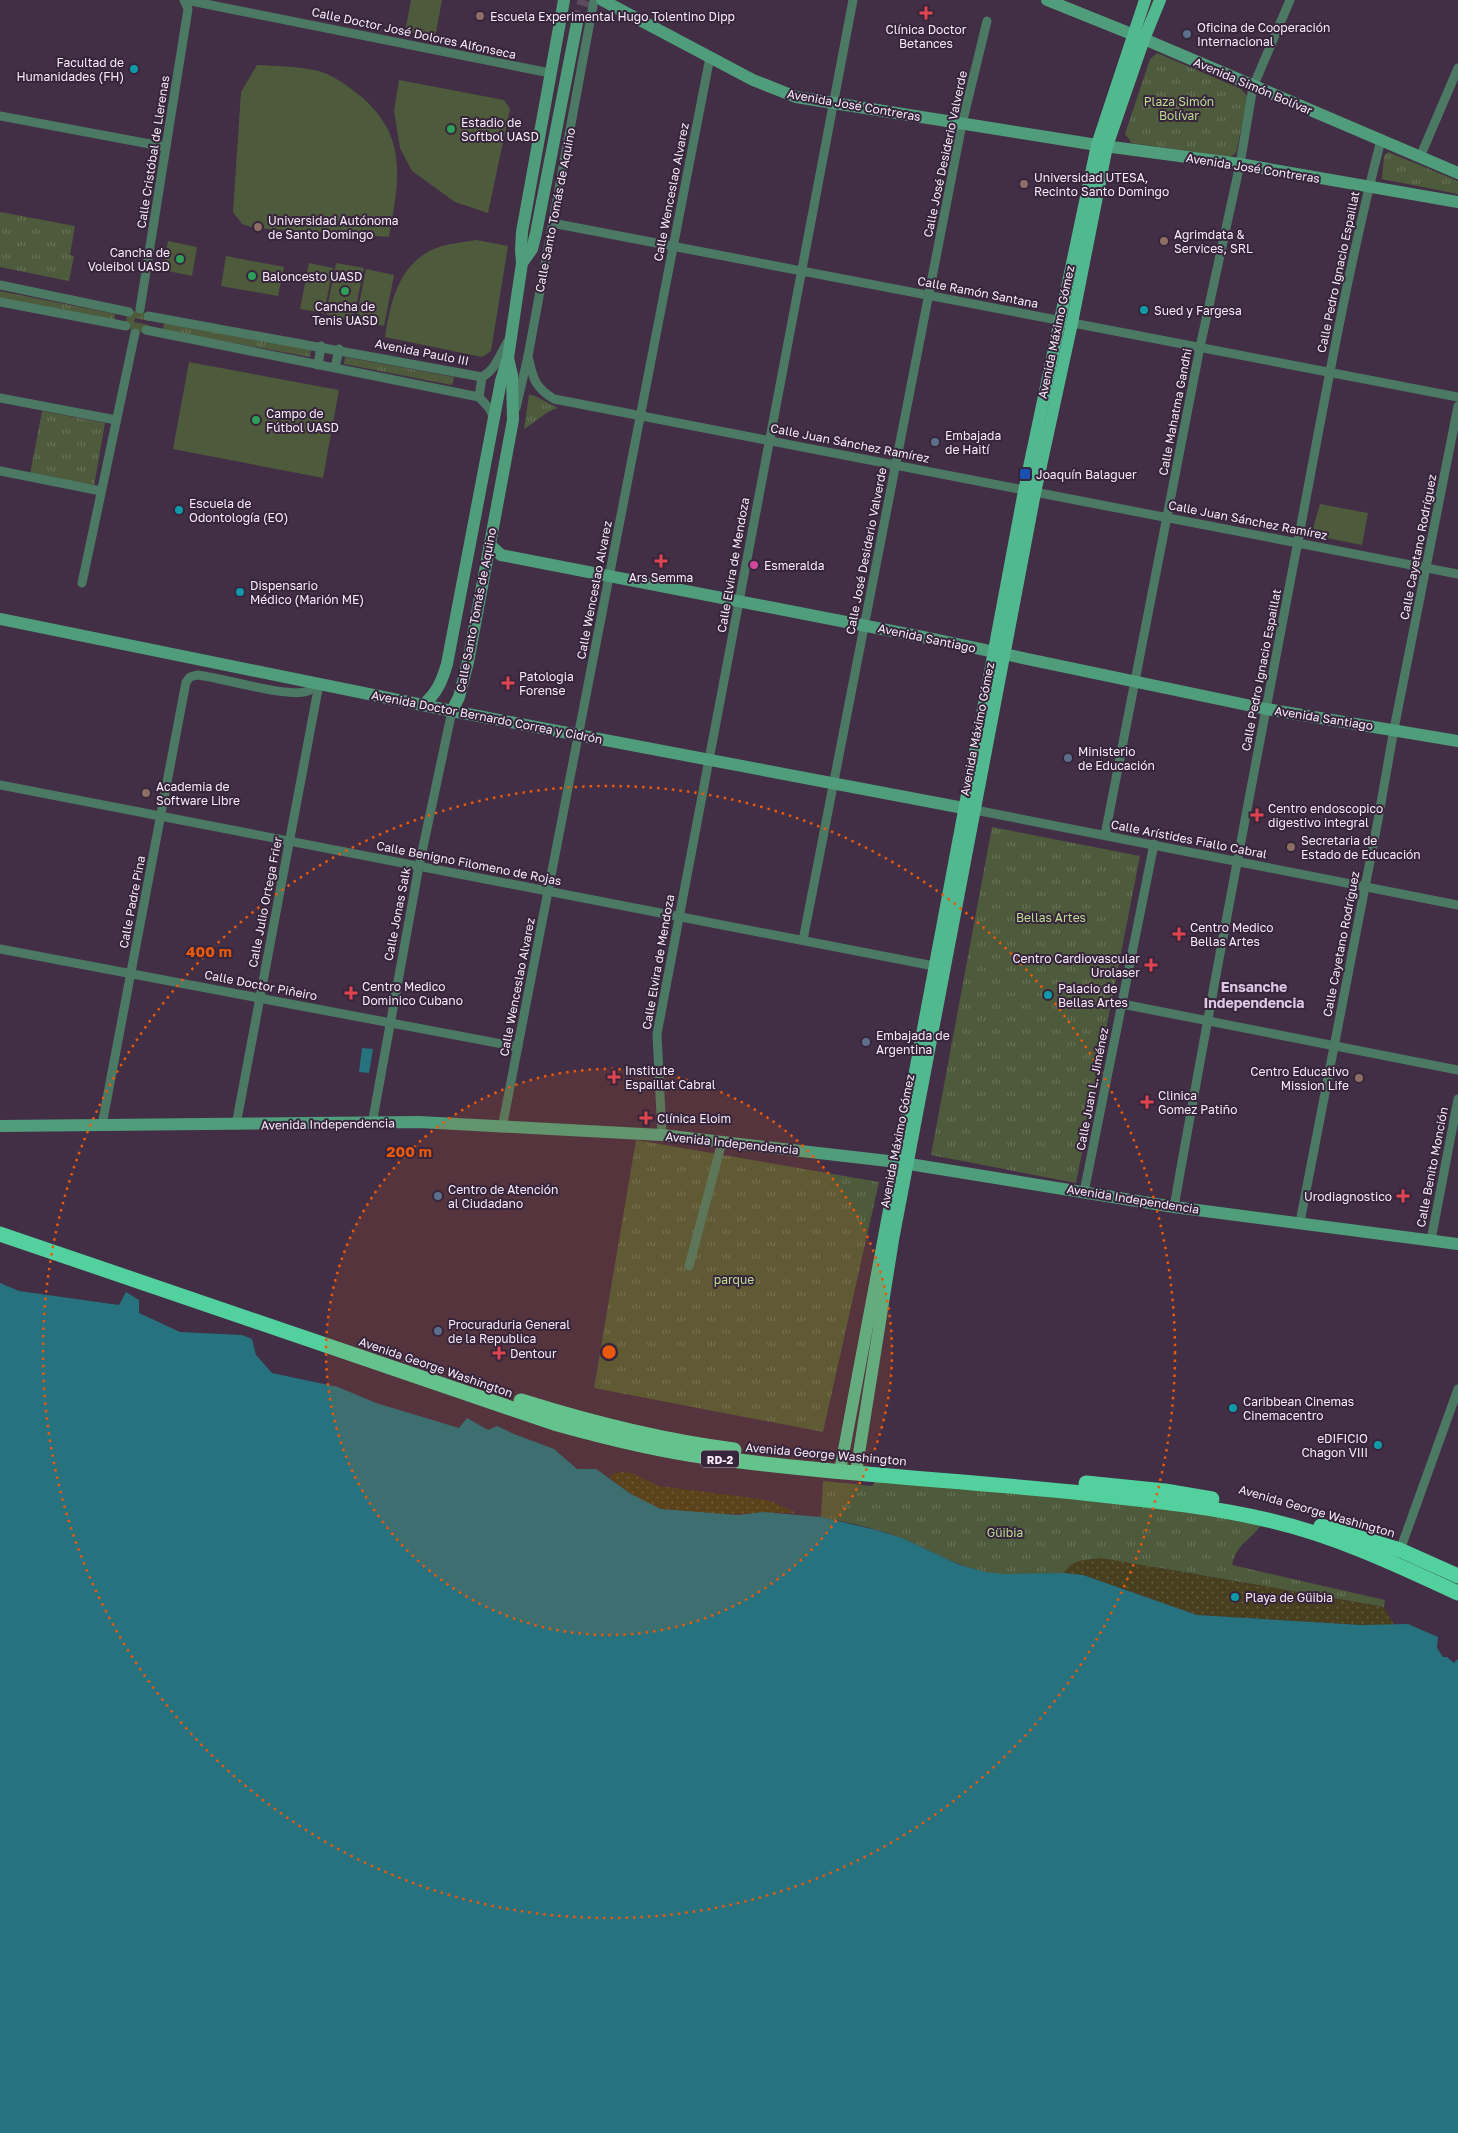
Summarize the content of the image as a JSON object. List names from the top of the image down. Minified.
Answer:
{"streets":{"highway":["Avenida George Washington","RD-2"],"main road":["Avenida Simón Bolívar","Avenida José Contreras","Calle Santo Tomás de Aquino","Avenida Máximo Gómez","Avenida Santiago","Avenida Doctor Bernardo Correa y Cidrón","Avenida Independencia"],"street":["Calle Doctor José Dolores Alfonseca","Calle Cristóbal de Llerenas","Calle José Desiderio Valverde","Calle Wenceslao Alvarez","Calle Pedro Ignacio Espaillat","Calle Ramón Santana","Avenida Paulo III","Calle Mahatma Gandhi","Calle Juan Sánchez Ramírez","Calle Cayetano Rodríguez","Calle Elvira de Mendoza","Calle Arístides Fiallo Cabral","Calle Benigno Filomeno de Rojas","Calle Padre Pina","Calle Julio Ortega Frier","Calle Jonas Salk","Calle Doctor Piñeiro","Calle Juan L. Jiménez","Calle Benito Monción"]},"crossings":[["Calle Doctor José Dolores Alfonseca","Calle Cristóbal de Llerenas"],["Calle Doctor José Dolores Alfonseca","Calle Santo Tomás de Aquino"],["Avenida Simón Bolívar","Calle Pedro Ignacio Espaillat"],["Avenida Simón Bolívar","Avenida Máximo Gómez"],["Avenida Simón Bolívar","Calle Mahatma Gandhi"],["Avenida José Contreras","Calle José Desiderio Valverde"],["Avenida José Contreras","Calle Wenceslao Alvarez"],["Avenida José Contreras","Calle Pedro Ignacio Espaillat"],["Avenida José Contreras","Avenida Máximo Gómez"],["Avenida José Contreras","Calle Mahatma Gandhi"],["Avenida José Contreras","Calle Elvira de Mendoza"],["Calle Cristóbal de Llerenas","Avenida Paulo III"],["Calle José Desiderio Valverde","Calle Ramón Santana"],["Calle José Desiderio Valverde","Calle Juan Sánchez Ramírez"],["Calle José Desiderio Valverde","Avenida Santiago"],["Calle José Desiderio Valverde","Avenida Doctor Bernardo Correa y Cidrón"],["Calle José Desiderio Valverde","Calle Benigno Filomeno de Rojas"],["Calle Wenceslao Alvarez","Calle Ramón Santana"],["Calle Wenceslao Alvarez","Calle Juan Sánchez Ramírez"],["Calle Wenceslao Alvarez","Avenida Santiago"],["Calle Wenceslao Alvarez","Avenida Doctor Bernardo Correa y Cidrón"],["Calle Wenceslao Alvarez","Calle Benigno Filomeno de Rojas"],["Calle Wenceslao Alvarez","Calle Doctor Piñeiro"],["Calle Wenceslao Alvarez","Avenida Independencia"],["Calle Santo Tomás de Aquino","Calle Ramón Santana"],["Calle Santo Tomás de Aquino","Avenida Paulo III"],["Calle Santo Tomás de Aquino","Calle Juan Sánchez Ramírez"],["Calle Santo Tomás de Aquino","Avenida Santiago"],["Calle Santo Tomás de Aquino","Avenida Doctor Bernardo Correa y Cidrón"],["Calle Santo Tomás de Aquino","Calle Jonas Salk"],["Calle Pedro Ignacio Espaillat","Calle Ramón Santana"],["Calle Pedro Ignacio Espaillat","Calle Juan Sánchez Ramírez"],["Calle Pedro Ignacio Espaillat","Avenida Santiago"],["Calle Pedro Ignacio Espaillat","Calle Arístides Fiallo Cabral"],["Calle Pedro Ignacio Espaillat","Avenida Independencia"],["Calle Ramón Santana","Avenida Máximo Gómez"],["Calle Ramón Santana","Calle Mahatma Gandhi"],["Calle Ramón Santana","Calle Elvira de Mendoza"],["Avenida Máximo Gómez","Calle Juan Sánchez Ramírez"],["Avenida Máximo Gómez","Avenida Santiago"],["Avenida Máximo Gómez","Avenida Doctor Bernardo Correa y Cidrón"],["Avenida Máximo Gómez","Calle Arístides Fiallo Cabral"],["Avenida Máximo Gómez","Calle Benigno Filomeno de Rojas"],["Avenida Máximo Gómez","Avenida Independencia"],["Avenida Máximo Gómez","Avenida George Washington"],["Calle Mahatma Gandhi","Calle Juan Sánchez Ramírez"],["Calle Mahatma Gandhi","Avenida Santiago"],["Calle Mahatma Gandhi","Calle Arístides Fiallo Cabral"],["Calle Juan Sánchez Ramírez","Calle Cayetano Rodríguez"],["Calle Juan Sánchez Ramírez","Calle Elvira de Mendoza"],["Calle Cayetano Rodríguez","Avenida Santiago"],["Calle Cayetano Rodríguez","Calle Arístides Fiallo Cabral"],["Calle Cayetano Rodríguez","Avenida Independencia"],["Calle Elvira de Mendoza","Avenida Santiago"],["Calle Elvira de Mendoza","Avenida Doctor Bernardo Correa y Cidrón"],["Calle Elvira de Mendoza","Calle Benigno Filomeno de Rojas"],["Calle Elvira de Mendoza","Avenida Independencia"],["Avenida Doctor Bernardo Correa y Cidrón","Calle Arístides Fiallo Cabral"],["Avenida Doctor Bernardo Correa y Cidrón","Calle Padre Pina"],["Avenida Doctor Bernardo Correa y Cidrón","Calle Julio Ortega Frier"],["Avenida Doctor Bernardo Correa y Cidrón","Calle Jonas Salk"],["Calle Arístides Fiallo Cabral","Calle Juan L. Jiménez"],["Calle Benigno Filomeno de Rojas","Calle Padre Pina"],["Calle Benigno Filomeno de Rojas","Calle Julio Ortega Frier"],["Calle Benigno Filomeno de Rojas","Calle Jonas Salk"],["Calle Padre Pina","Calle Julio Ortega Frier"],["Calle Padre Pina","Calle Doctor Piñeiro"],["Calle Padre Pina","Avenida Independencia"],["Calle Julio Ortega Frier","Calle Doctor Piñeiro"],["Calle Julio Ortega Frier","Avenida Independencia"],["Calle Jonas Salk","Calle Doctor Piñeiro"],["Calle Jonas Salk","Avenida Independencia"],["Calle Juan L. Jiménez","Avenida Independencia"],["Avenida Independencia","Calle Benito Monción"]],"districts":["Ensanche Independencia"],"parks":["Plaza Simón Bolívar","Bellas Artes","parque","Güibia"],"places":{"health":["Clínica Doctor Betances","Ars Semma","Patologia Forense","Centro endoscopico digestivo integral","Centro Medico Bellas Artes","Centro Cardiovascular Urolaser","Centro Medico Dominico Cubano","Institute Espaillat Cabral","Clinica Gomez Patiño","Clínica Eloim","Urodiagnostico","Dentour"],"other":["Escuela Experimental Hugo Tolentino Dipp","Oficina de Cooperación Internacional","Facultad de Humanidades (FH)","Estadio de Softbol UASD","Universidad UTESA, Recinto Santo Domingo","Universidad Autónoma de Santo Domingo","Agrimdata & Services, SRL","Cancha de Voleibol UASD","Baloncesto UASD","Cancha de Tenis UASD","Sued y Fargesa","Campo de Fútbol UASD","Embajada de Haití","Escuela de Odontología (EO)","Esmeralda","Dispensario Médico (Marión ME)","Ministerio de Educación","Academia de Software Libre","Secretaria de Estado de Educación","Palacio de Bellas Artes","Embajada de Argentina","Centro Educativo Mission Life","Centro de Atención al Ciudadano","Procuraduria General de la Republica","Caribbean Cinemas Cinemacentro","eDIFICIO Chagon VIII","Playa de Güibia"],"transit":["Joaquín Balaguer"]},"rings":["400 m","200 m"]}
